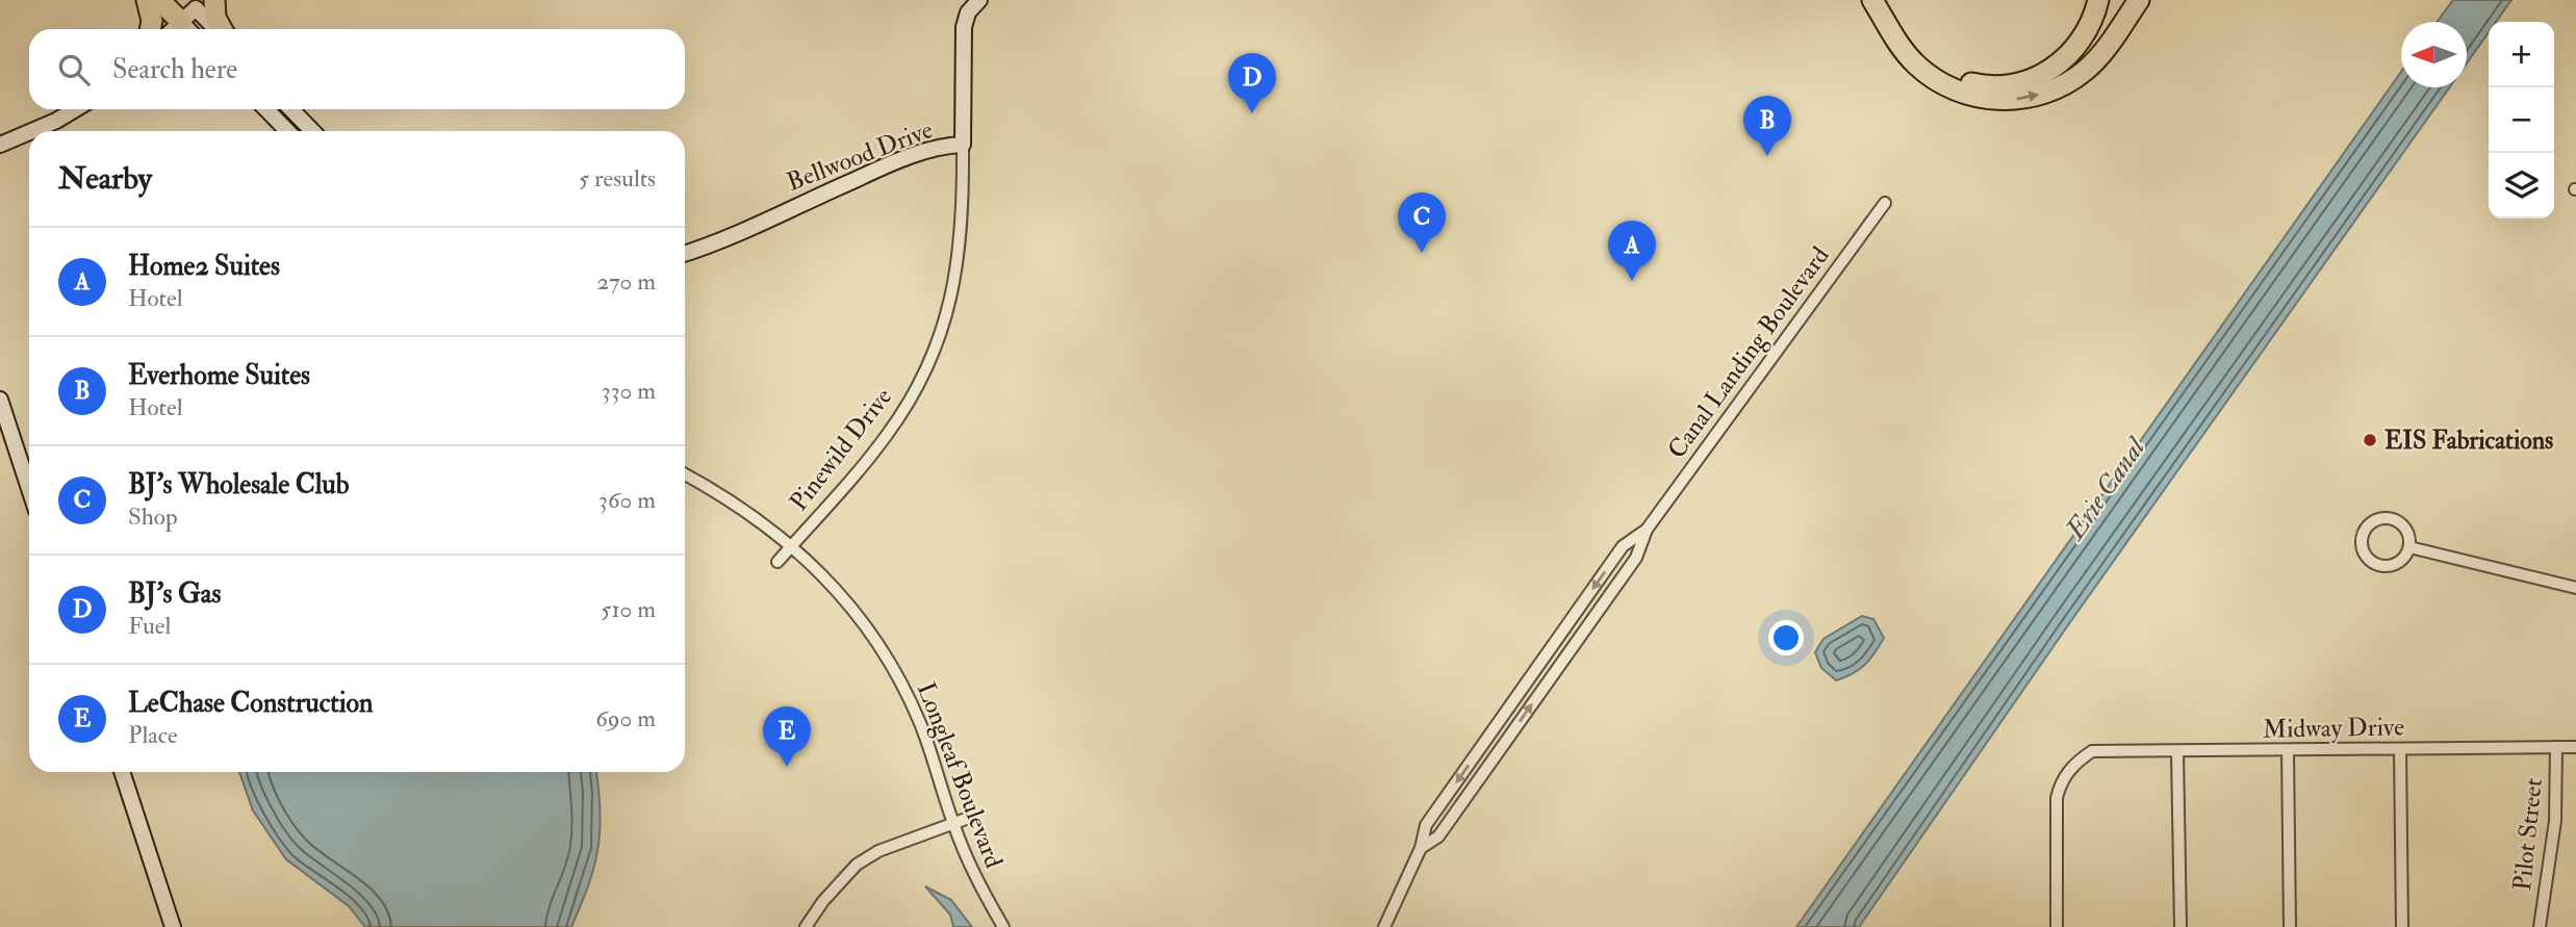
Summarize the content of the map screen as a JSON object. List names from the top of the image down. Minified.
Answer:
{"streets":{"street":["Bellwood Drive","Canal Landing Boulevard","Pinewild Drive","Midway Drive","Longleaf Boulevard","Pilot Street"]},"crossings":[["Bellwood Drive","Pinewild Drive"],["Pinewild Drive","Longleaf Boulevard"],["Midway Drive","Pilot Street"]],"water":["Erie Canal"],"places":["EIS Fabrications"],"north":"left","page":{"map_buttons":["+","−"],"search":"Search here","pins":["D","B","C","A","E"],"heading":["Nearby","5 results"],"list":[{"mark":"A","name":"Home2 Suites","note":"Hotel","value":"270 m"},{"mark":"B","name":"Everhome Suites","note":"Hotel","value":"330 m"},{"mark":"C","name":"BJ's Wholesale Club","note":"Shop","value":"360 m"},{"mark":"D","name":"BJ's Gas","note":"Fuel","value":"510 m"},{"mark":"E","name":"LeChase Construction","note":"Place","value":"690 m"}]}}
